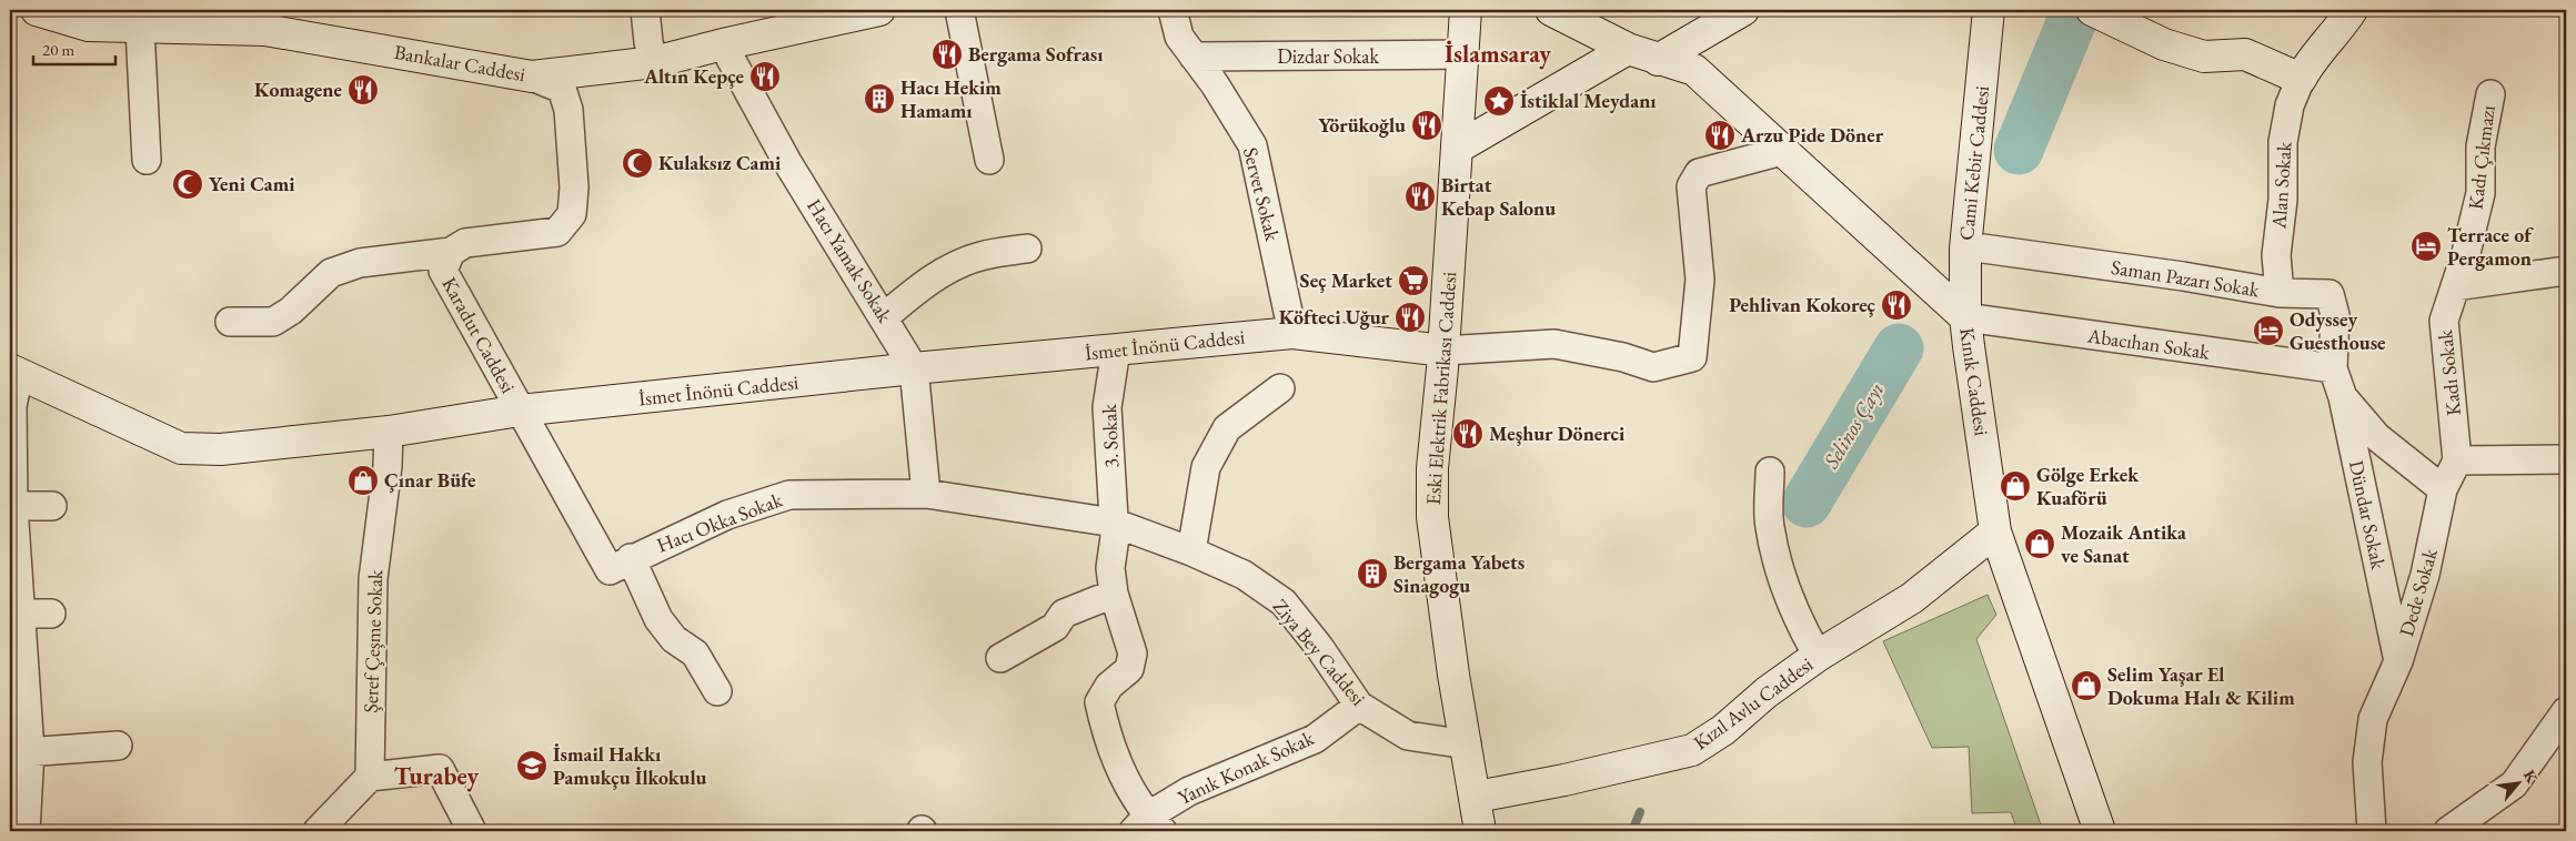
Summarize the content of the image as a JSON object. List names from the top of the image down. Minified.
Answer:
{"streets":{"main road":["Bankalar Caddesi","Cami Kebir Caddesi","İsmet İnönü Caddesi","Kınık Caddesi","Eski Elektrik Fabrikası Caddesi","Kızıl Avlu Caddesi"],"street":["Dizdar Sokak","Kadı Çıkmazı","Alan Sokak","Servet Sokak","Hacı Yamak Sokak","Saman Pazarı Sokak","Karadut Caddesi","Abacıhan Sokak","Kadı Sokak","3. Sokak","Dündar Sokak","Hacı Okka Sokak","Dede Sokak","Şeref Çeşme Sokak","Ziya Bey Caddesi","Yanık Konak Sokak"]},"crossings":[["Dizdar Sokak","Servet Sokak"],["Dizdar Sokak","Eski Elektrik Fabrikası Caddesi"],["Bankalar Caddesi","Hacı Yamak Sokak"],["Bankalar Caddesi","Karadut Caddesi"],["Kadı Çıkmazı","Kadı Sokak"],["Cami Kebir Caddesi","Saman Pazarı Sokak"],["Cami Kebir Caddesi","Abacıhan Sokak"],["Cami Kebir Caddesi","Kınık Caddesi"],["Alan Sokak","Saman Pazarı Sokak"],["Servet Sokak","İsmet İnönü Caddesi"],["Hacı Yamak Sokak","İsmet İnönü Caddesi"],["Hacı Yamak Sokak","Hacı Okka Sokak"],["Saman Pazarı Sokak","Abacıhan Sokak"],["Saman Pazarı Sokak","Dündar Sokak"],["Karadut Caddesi","İsmet İnönü Caddesi"],["Karadut Caddesi","Hacı Okka Sokak"],["Abacıhan Sokak","Kınık Caddesi"],["Abacıhan Sokak","Dündar Sokak"],["İsmet İnönü Caddesi","Eski Elektrik Fabrikası Caddesi"],["İsmet İnönü Caddesi","3. Sokak"],["İsmet İnönü Caddesi","Hacı Okka Sokak"],["İsmet İnönü Caddesi","Şeref Çeşme Sokak"],["Kadı Sokak","Dede Sokak"],["Kınık Caddesi","Kızıl Avlu Caddesi"],["Eski Elektrik Fabrikası Caddesi","Ziya Bey Caddesi"],["Eski Elektrik Fabrikası Caddesi","Kızıl Avlu Caddesi"],["3. Sokak","Hacı Okka Sokak"],["3. Sokak","Ziya Bey Caddesi"],["3. Sokak","Yanık Konak Sokak"],["Dündar Sokak","Dede Sokak"],["Hacı Okka Sokak","Ziya Bey Caddesi"],["Ziya Bey Caddesi","Yanık Konak Sokak"]],"districts":["İslamsaray","Turabey"],"water":["Selinos Çayı"],"places":{"restaurant":["Bergama Sofrası","Altın Kepçe","Komagene","Yörükoğlu","Arzu Pide Döner","Birtat Kebap Salonu","Pehlivan Kokoreç","Köfteci Uğur","Meşhur Dönerci"],"building":["Hacı Hekim Hamamı","Bergama Yabets Sinagogu"],"place":["İstiklal Meydanı"],"mosque":["Kulaksız Cami","Yeni Cami"],"hotel":["Terrace of Pergamon","Odyssey Guesthouse"],"supermarket":["Seç Market"],"shop":["Çınar Büfe","Gölge Erkek Kuaförü","Mozaik Antika ve Sanat","Selim Yaşar El Dokuma Halı & Kilim"],"school or university":["İsmail Hakkı Pamukçu İlkokulu"]},"scale_bar":"20 m","north":"top right"}
